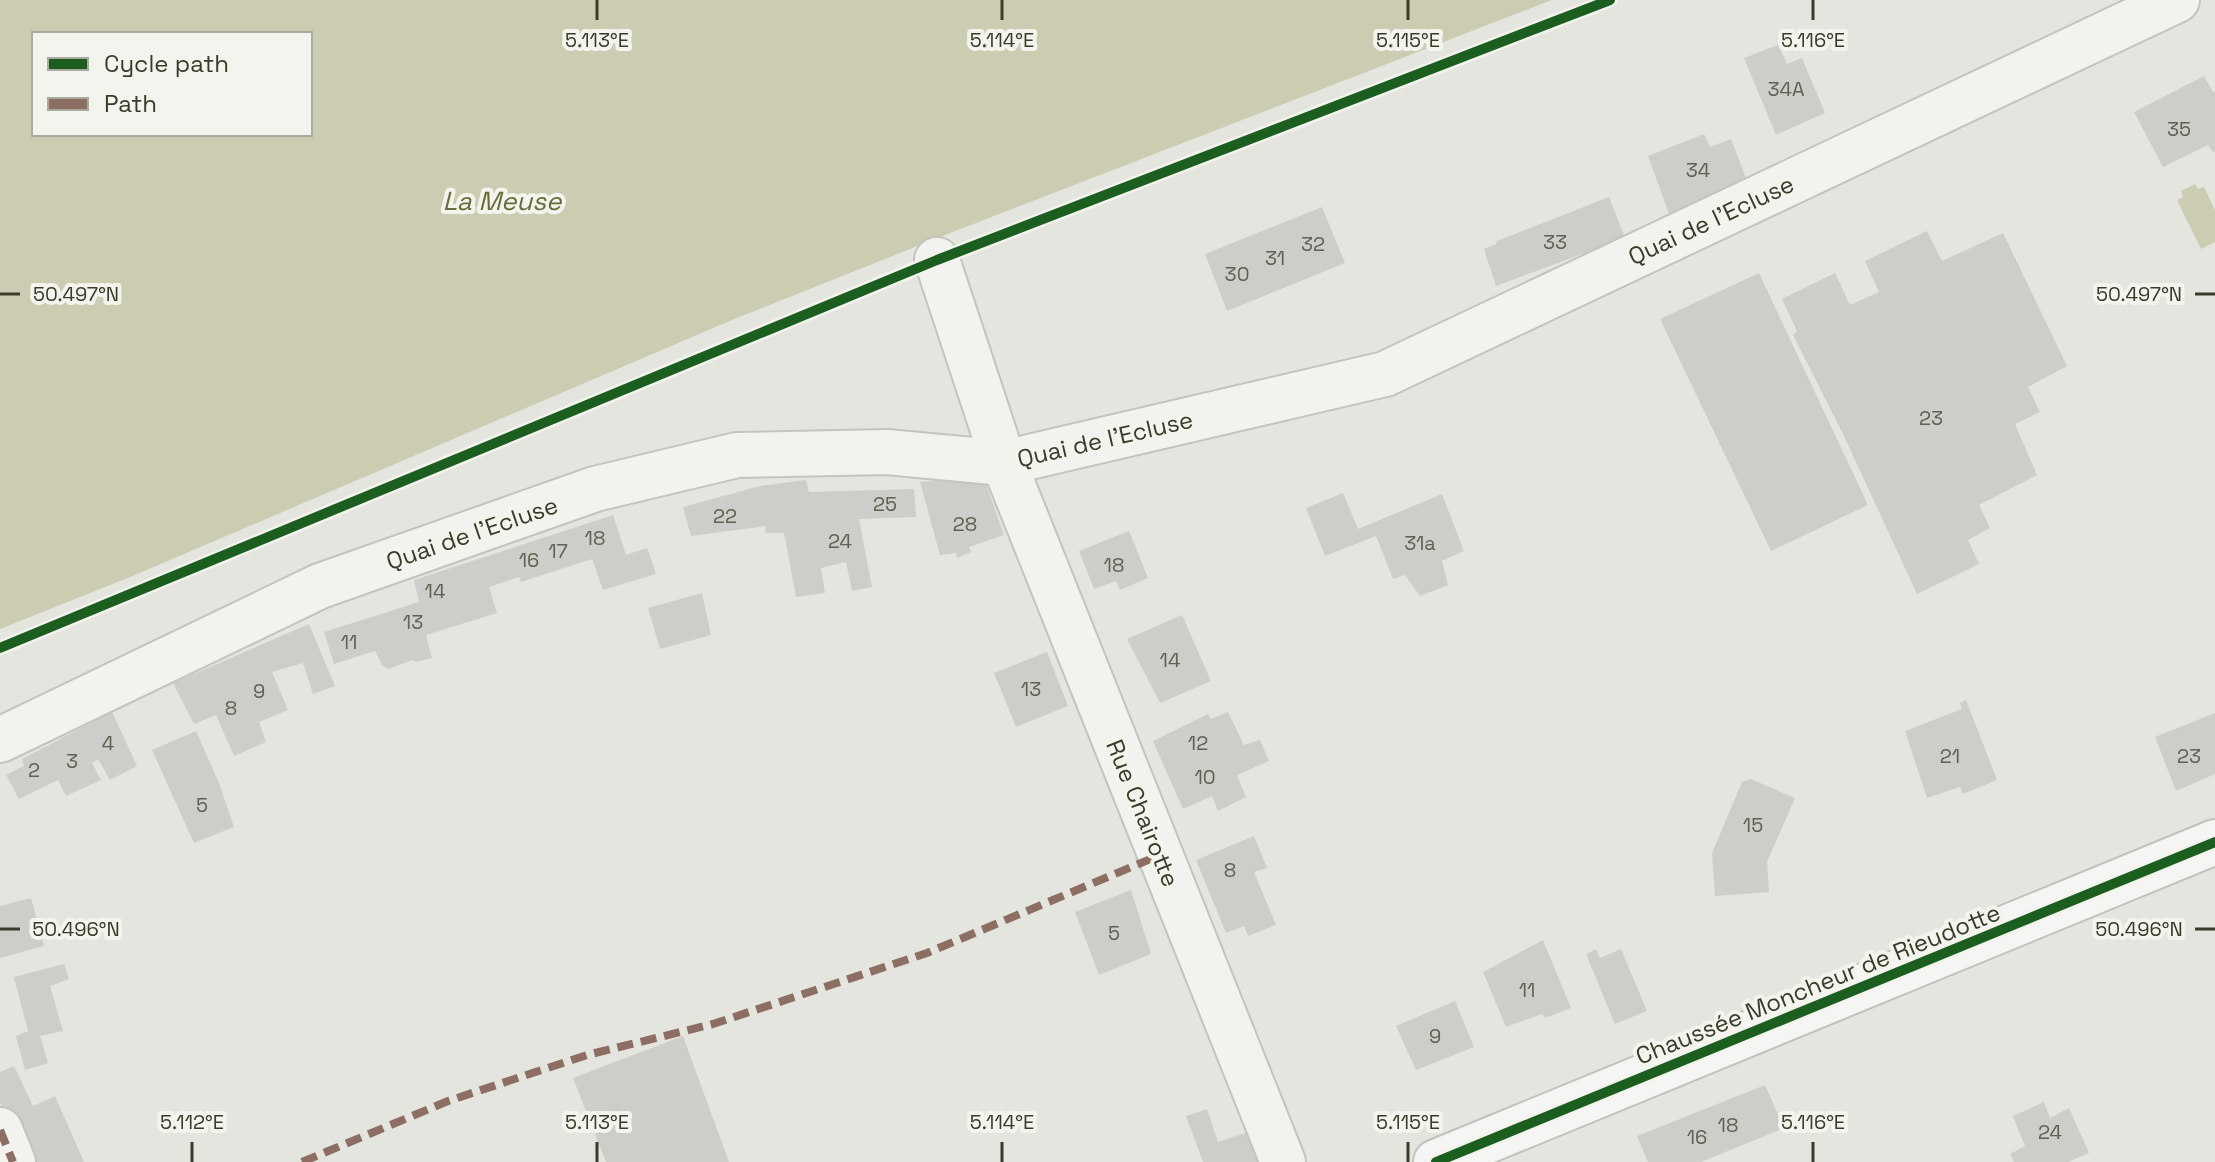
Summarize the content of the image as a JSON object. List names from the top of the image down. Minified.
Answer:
{"streets":{"main road":["Chaussée Moncheur de Rieudotte"],"street":["Quai de l'Ecluse","Rue Chairotte"]},"crossings":[["Quai de l'Ecluse","Rue Chairotte"]],"water":["La Meuse"],"house_numbers":["34A","35","34","33","32","31","30","23","25","22","28","18","24","31a","17","16","18","14","13","11","14","13","9","8","4","12","21","23","3","2","10","5","15","8","5","11","9","18","24","16"],"legend":["Cycle path","Path"],"coordinates":["5.113°E","5.114°E","5.115°E","5.116°E","50.497°N","50.496°N","5.112°E"]}
